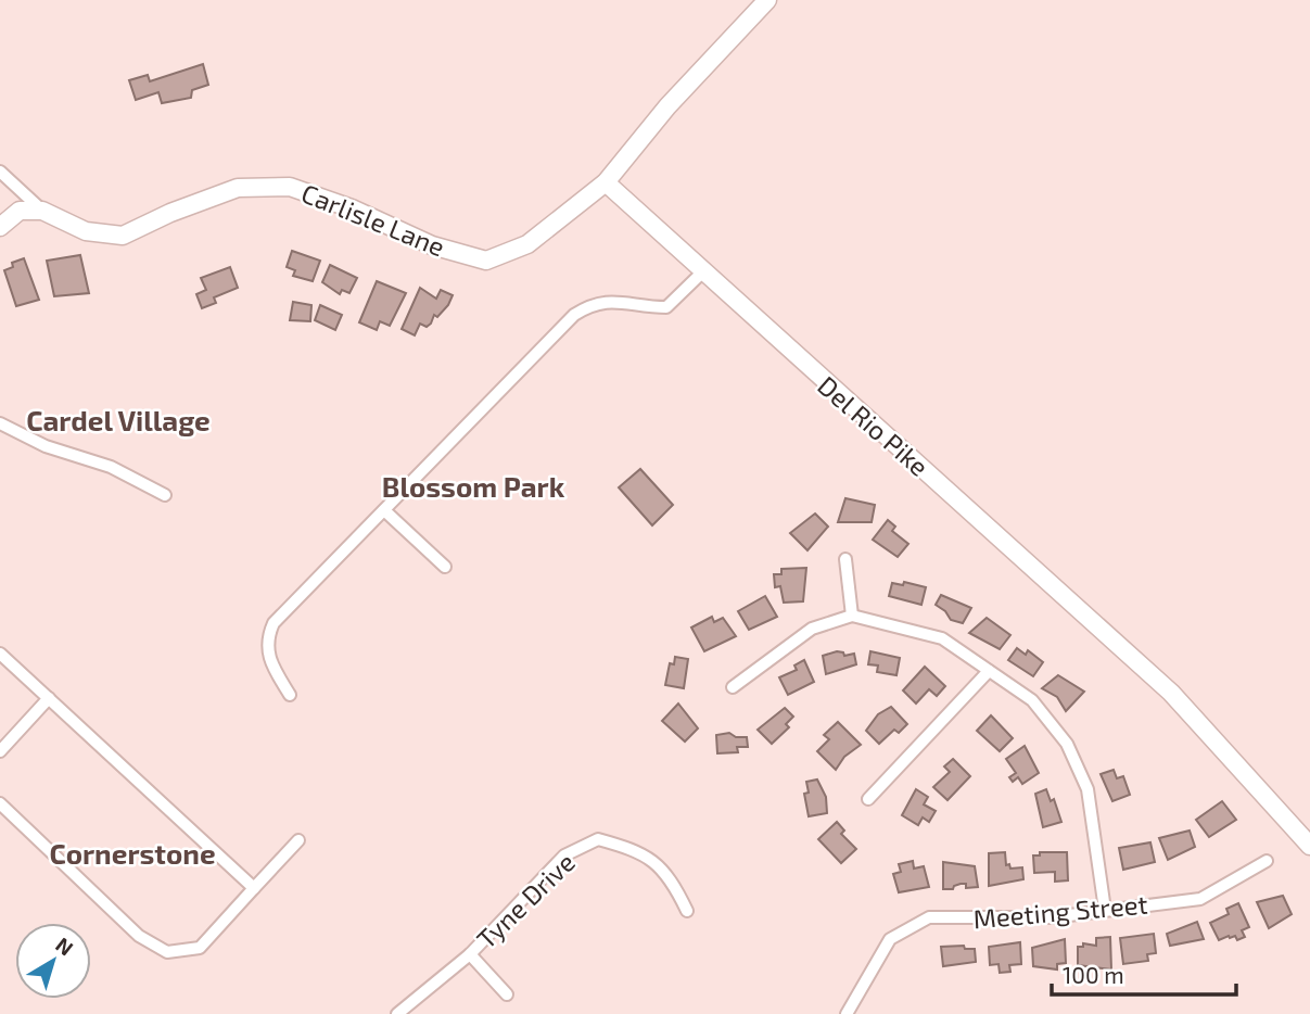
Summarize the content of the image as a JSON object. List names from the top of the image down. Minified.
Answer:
{"streets":{"street":["Carlisle Lane","Del Rio Pike","Tyne Drive","Meeting Street"]},"crossings":[["Carlisle Lane","Del Rio Pike"]],"districts":["Cardel Village","Blossom Park","Cornerstone"],"scale_bar":"100 m","north":"top right"}
